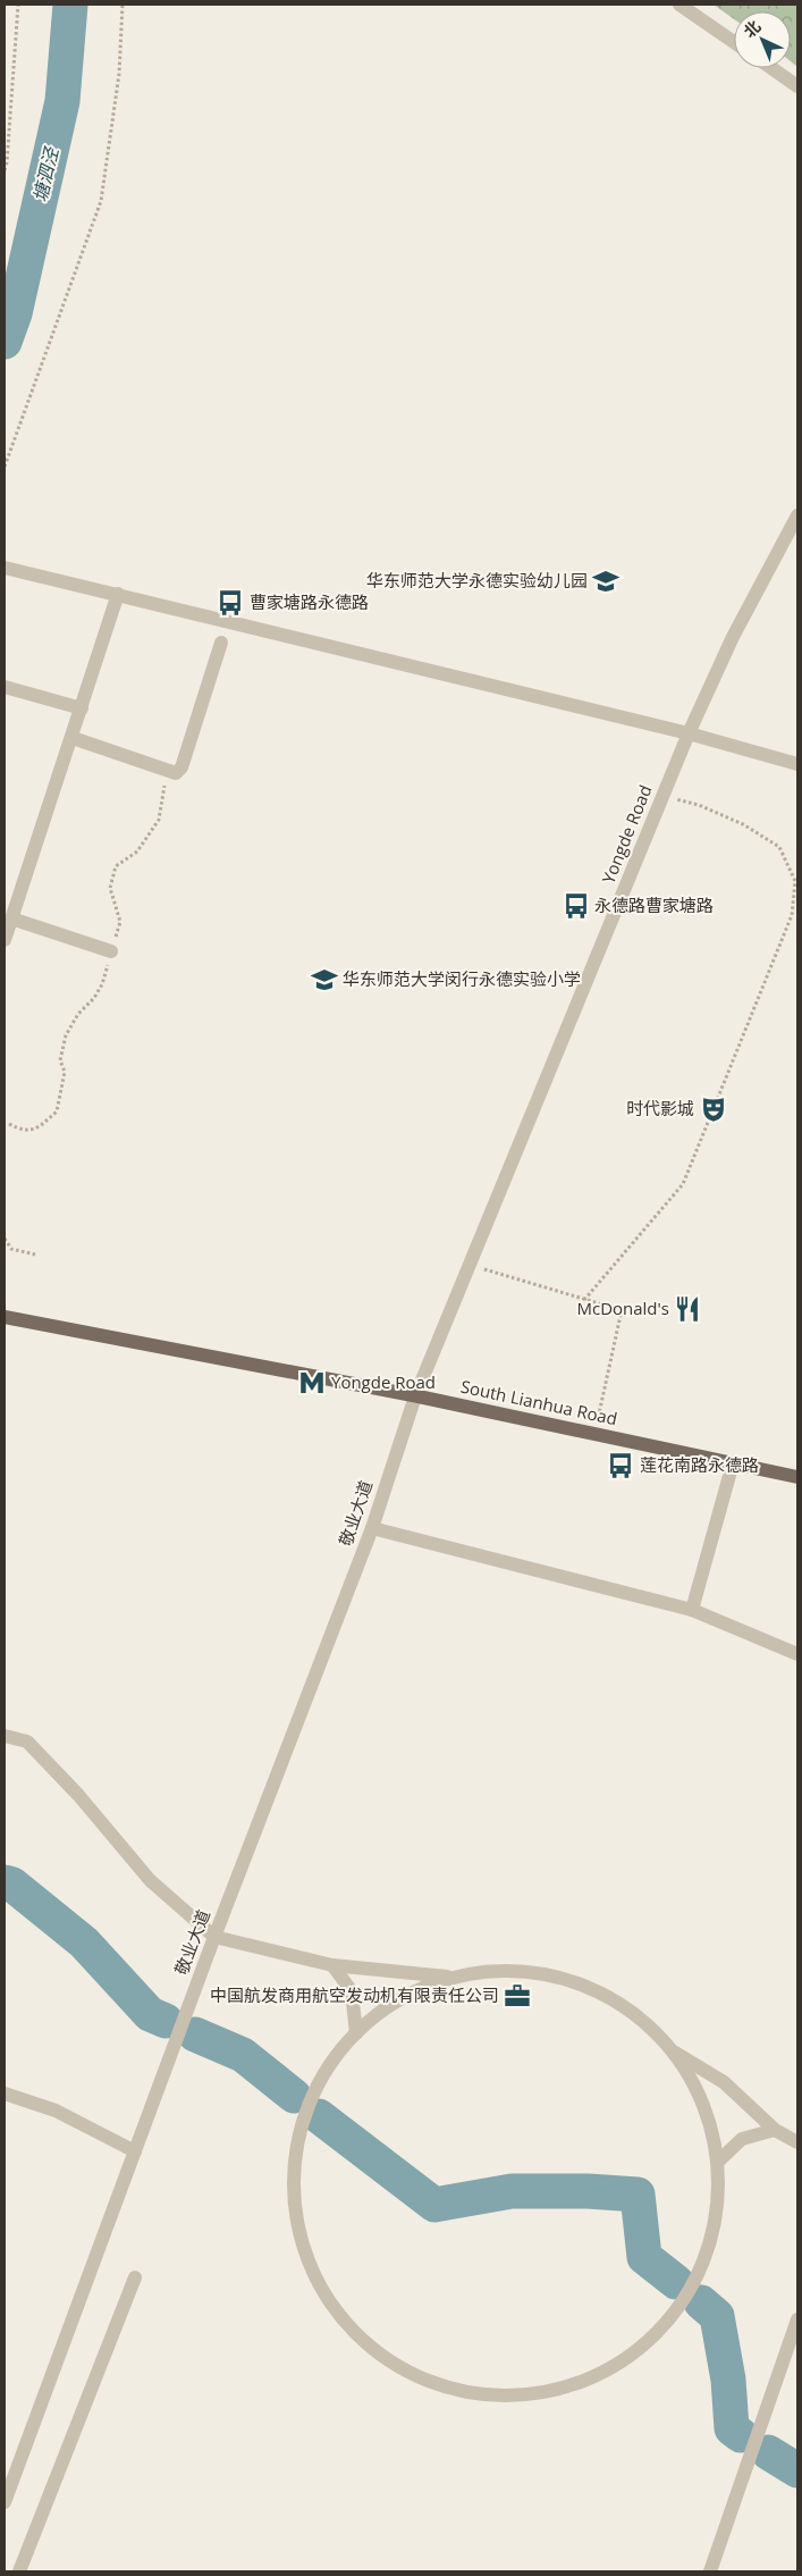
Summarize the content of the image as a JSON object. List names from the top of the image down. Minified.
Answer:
{"streets":{"main road":["South Lianhua Road"],"street":["Yongde Road","敬业大道"]},"crossings":[["Yongde Road","South Lianhua Road"],["Yongde Road","敬业大道"],["South Lianhua Road","敬业大道"]],"water":["塘泗泾"],"places":{"school or university":["华东师范大学永德实验幼儿园","华东师范大学闵行永德实验小学"],"bus stop":["曹家塘路永德路","永德路曹家塘路","莲花南路永德路"],"theatre":["时代影城"],"restaurant":["McDonald's"],"metro station":["Yongde Road"],"office":["中国航发商用航空发动机有限责任公司"]},"north":"top left"}
